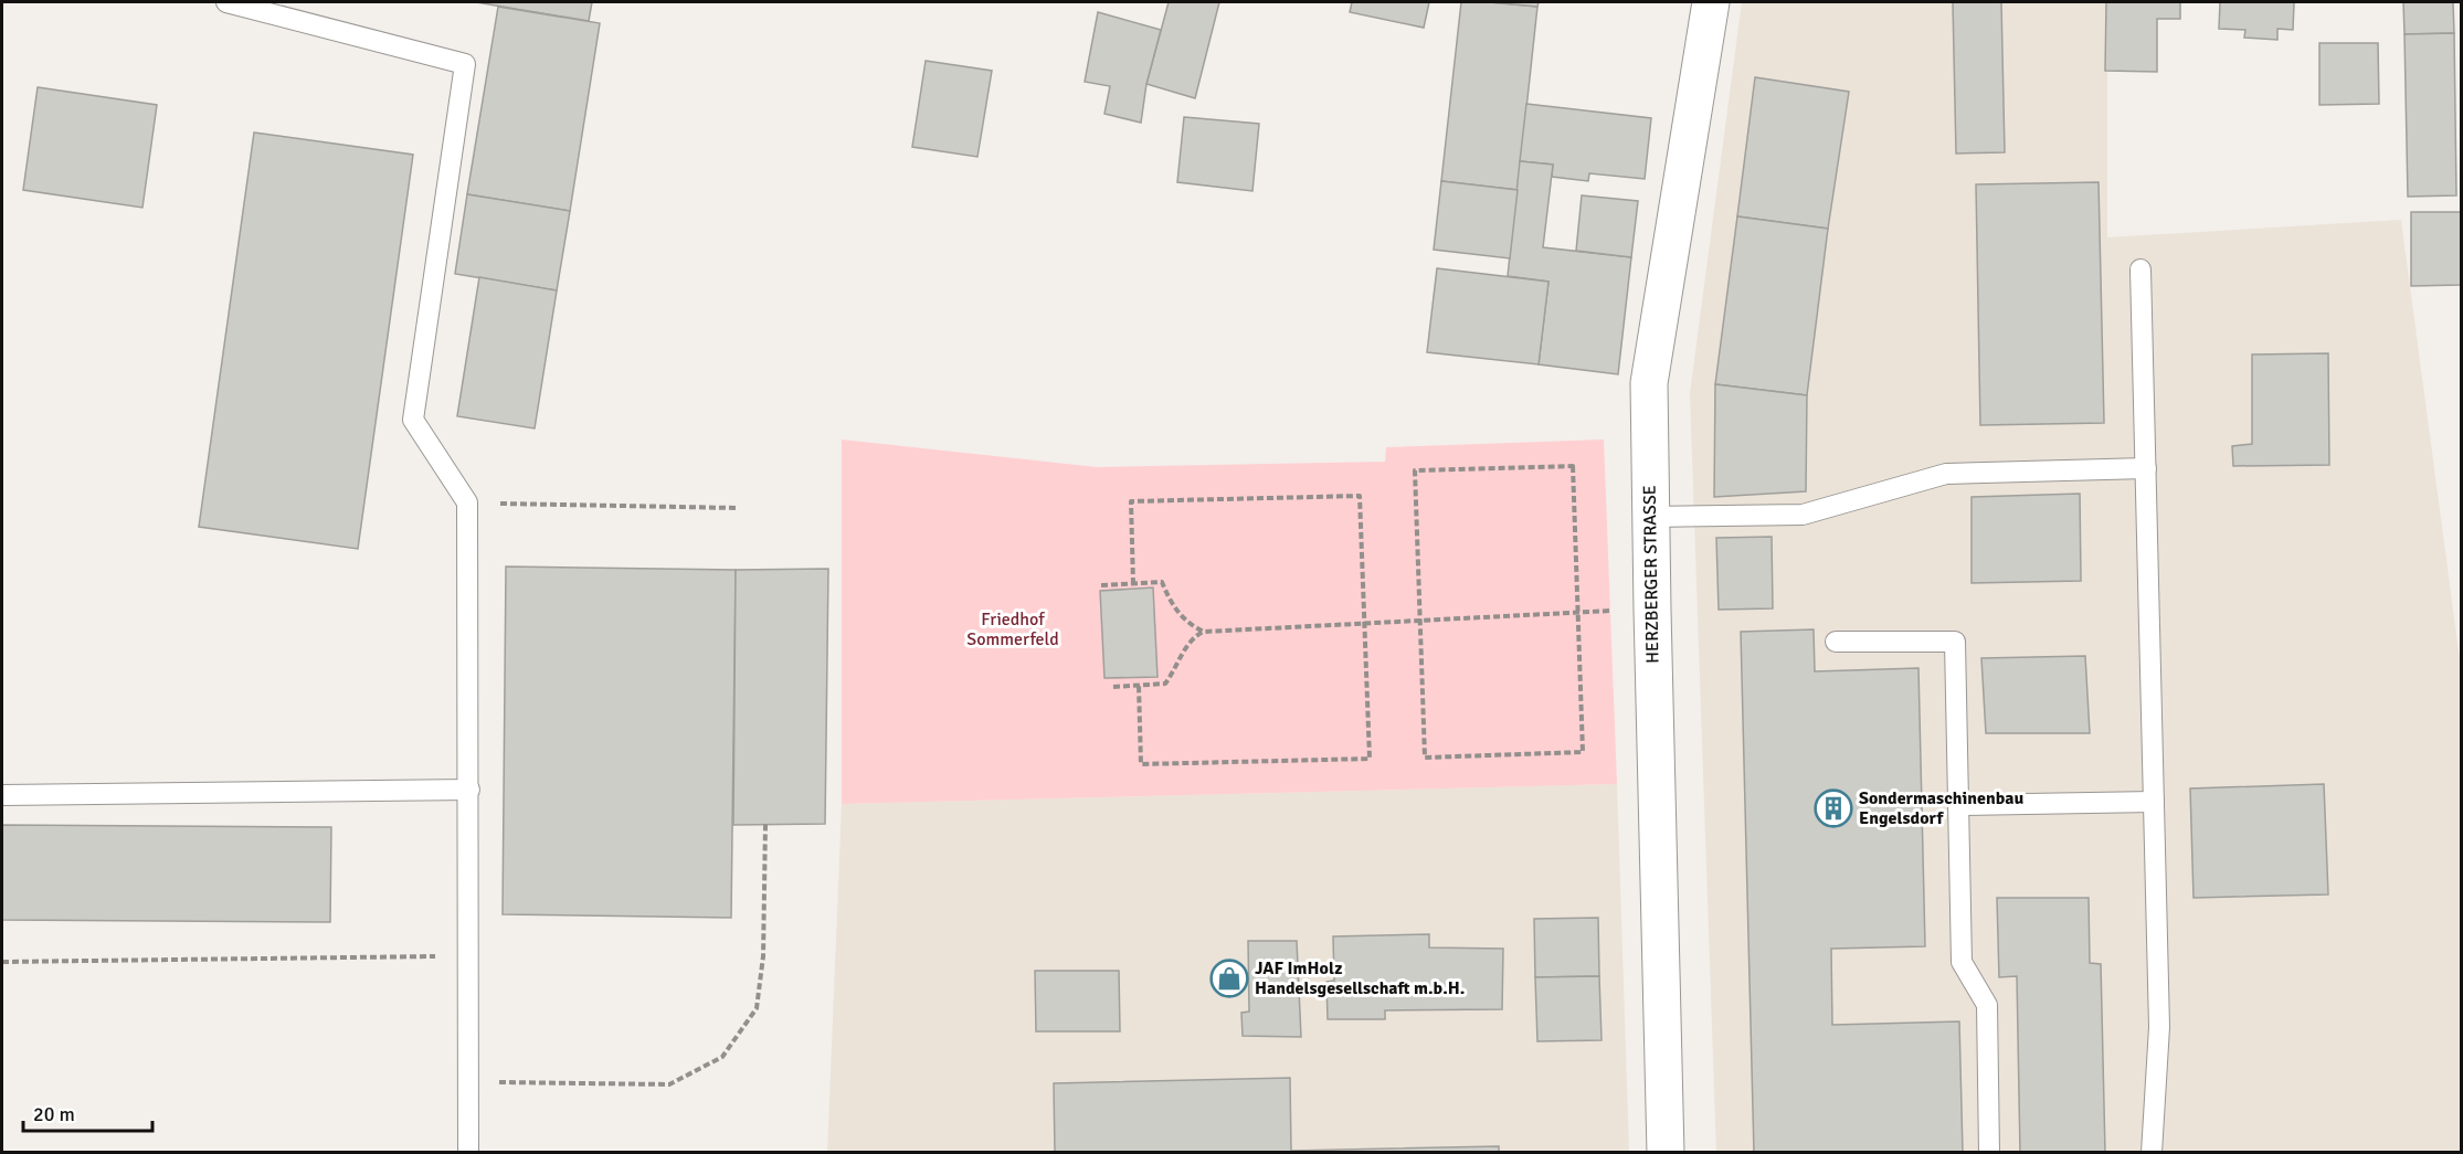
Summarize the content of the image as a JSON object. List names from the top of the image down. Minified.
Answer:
{"streets":{"main road":["HERZBERGER STRASSE"]},"parks":["Friedhof Sommerfeld"],"places":{"building":["Sondermaschinenbau Engelsdorf"],"shop":["JAF ImHolz Handelsgesellschaft m.b.H."]},"scale_bar":"20 m"}
